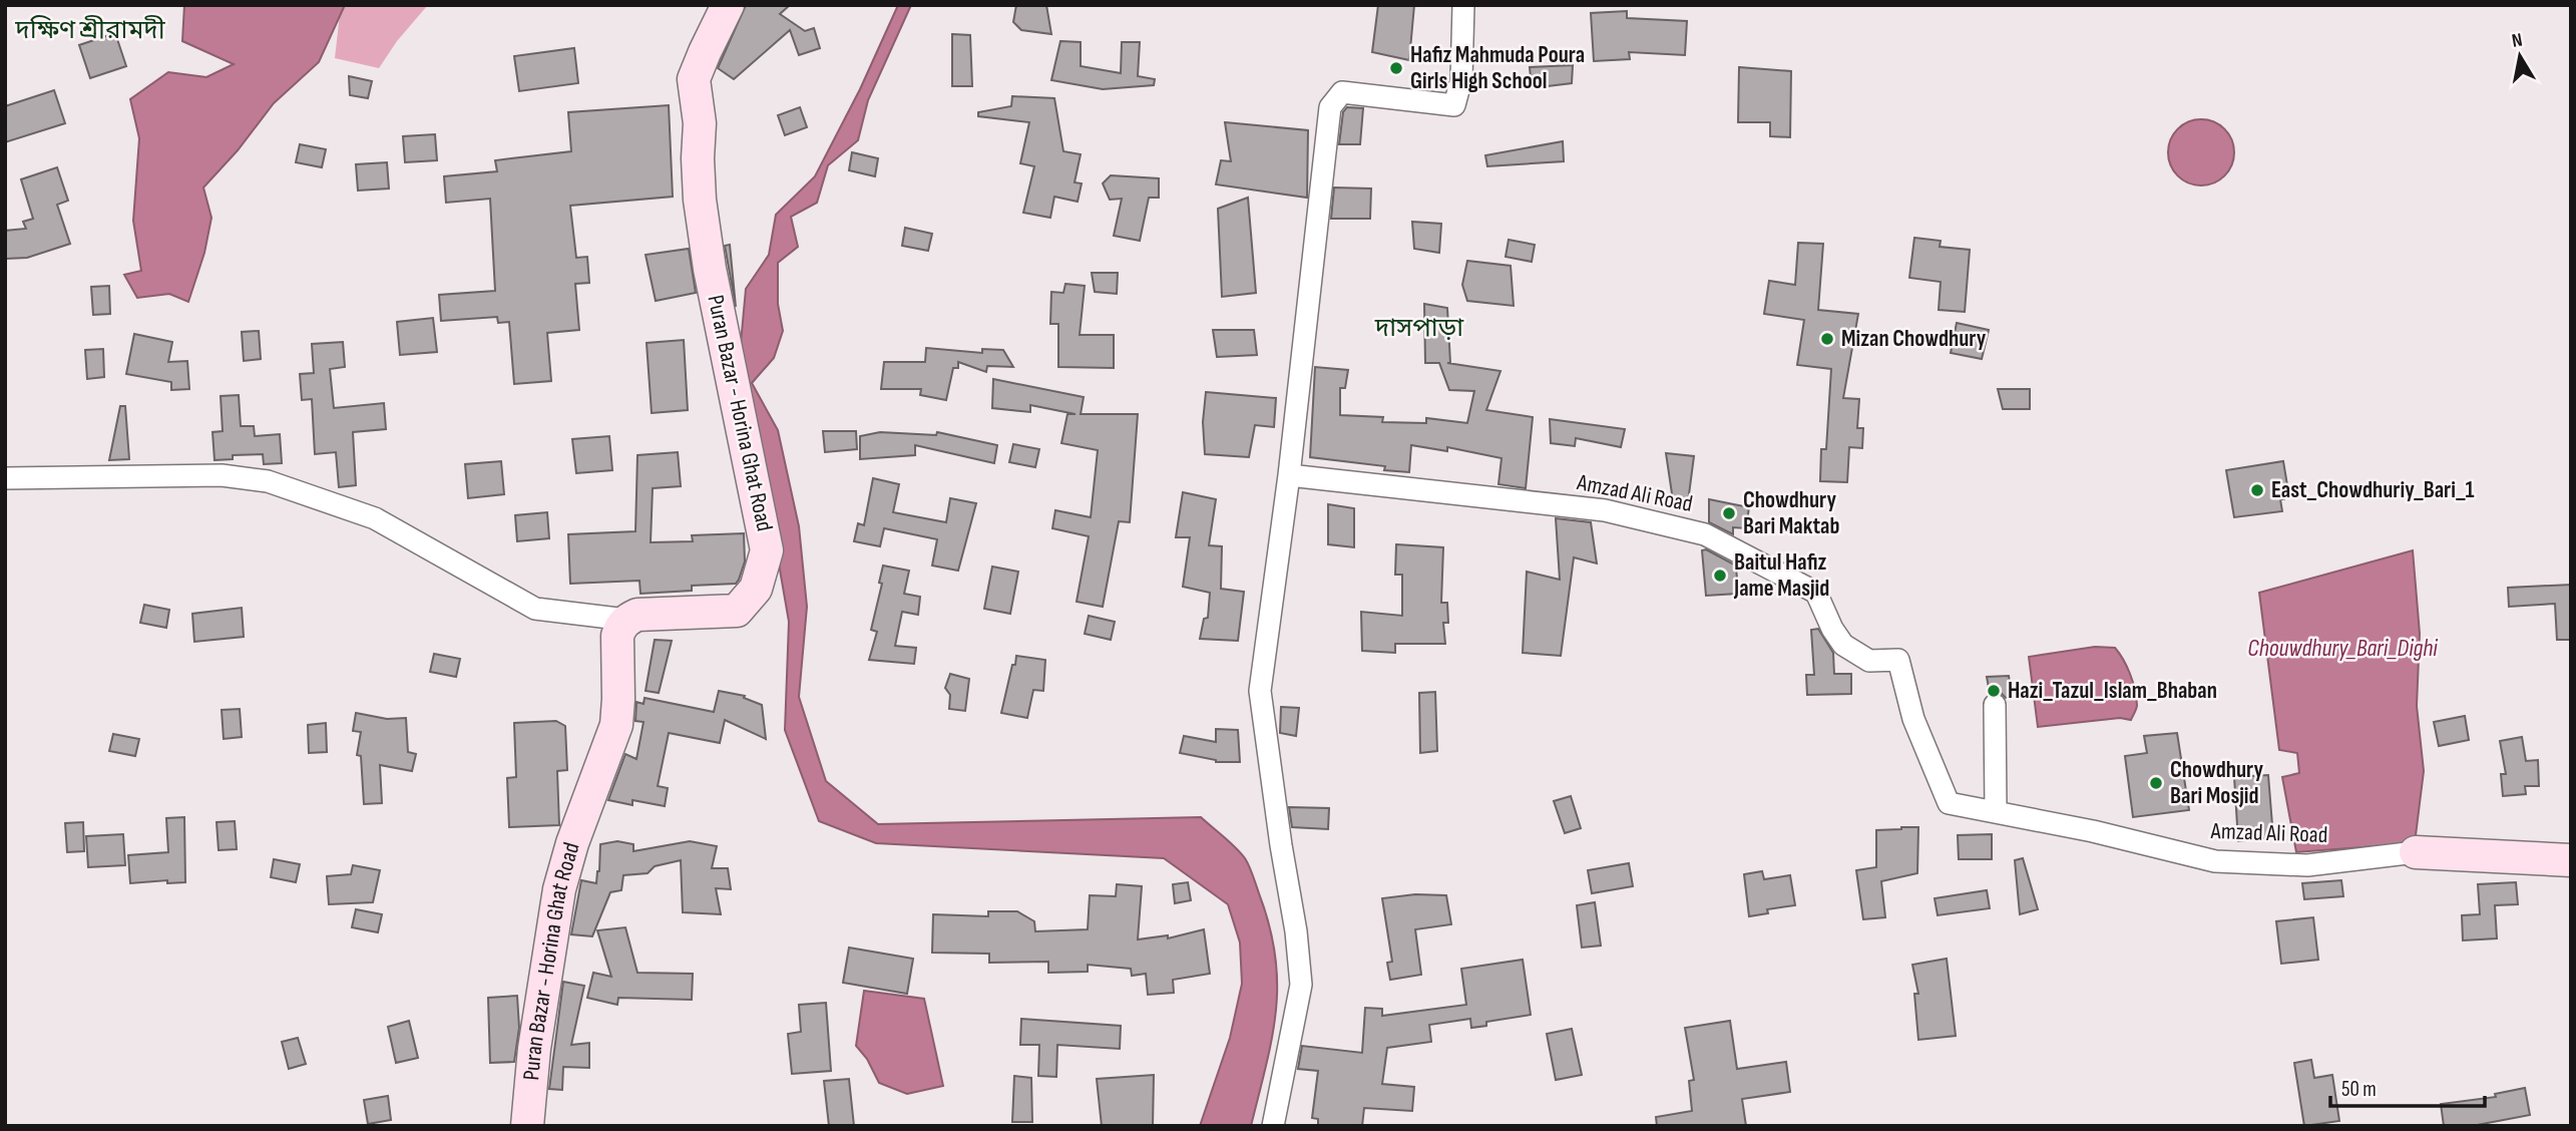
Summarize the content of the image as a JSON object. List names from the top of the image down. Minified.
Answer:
{"streets":{"main road":["Puran Bazar - Horina Ghat Road"],"street":["Amzad Ali Road"]},"districts":["দক্ষিণ শ্রীরামদী","দাসপাড়া"],"water":["Chouwdhury_Bari_Dighi"],"places":["Hafiz Mahmuda Poura Girls High School","Mizan Chowdhury","East_Chowdhuriy_Bari_1","Chowdhury Bari Maktab","Baitul Hafiz Jame Masjid","Hazi_Tazul_Islam_Bhaban","Chowdhury Bari Mosjid"],"scale_bar":"50 m","north":"top"}
